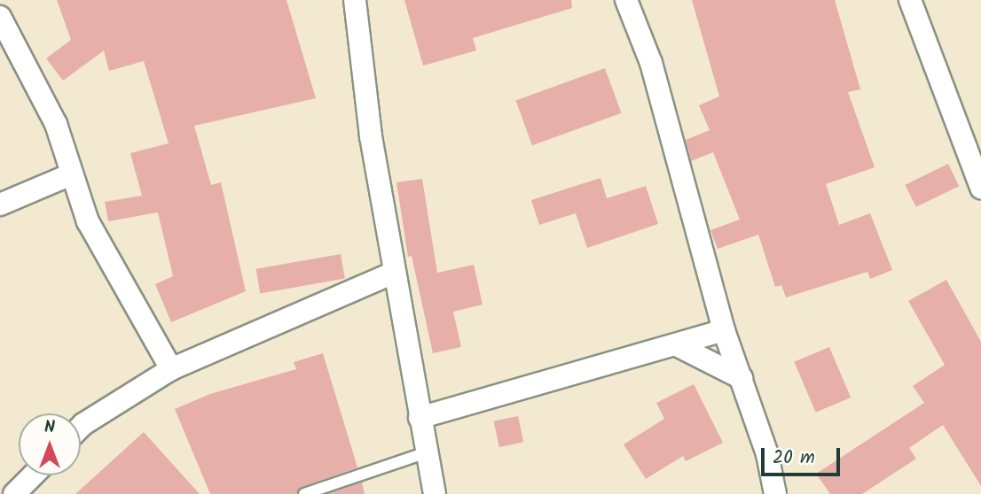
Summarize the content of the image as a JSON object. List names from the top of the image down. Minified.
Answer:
{"scale_bar":"20 m","north":"top"}
